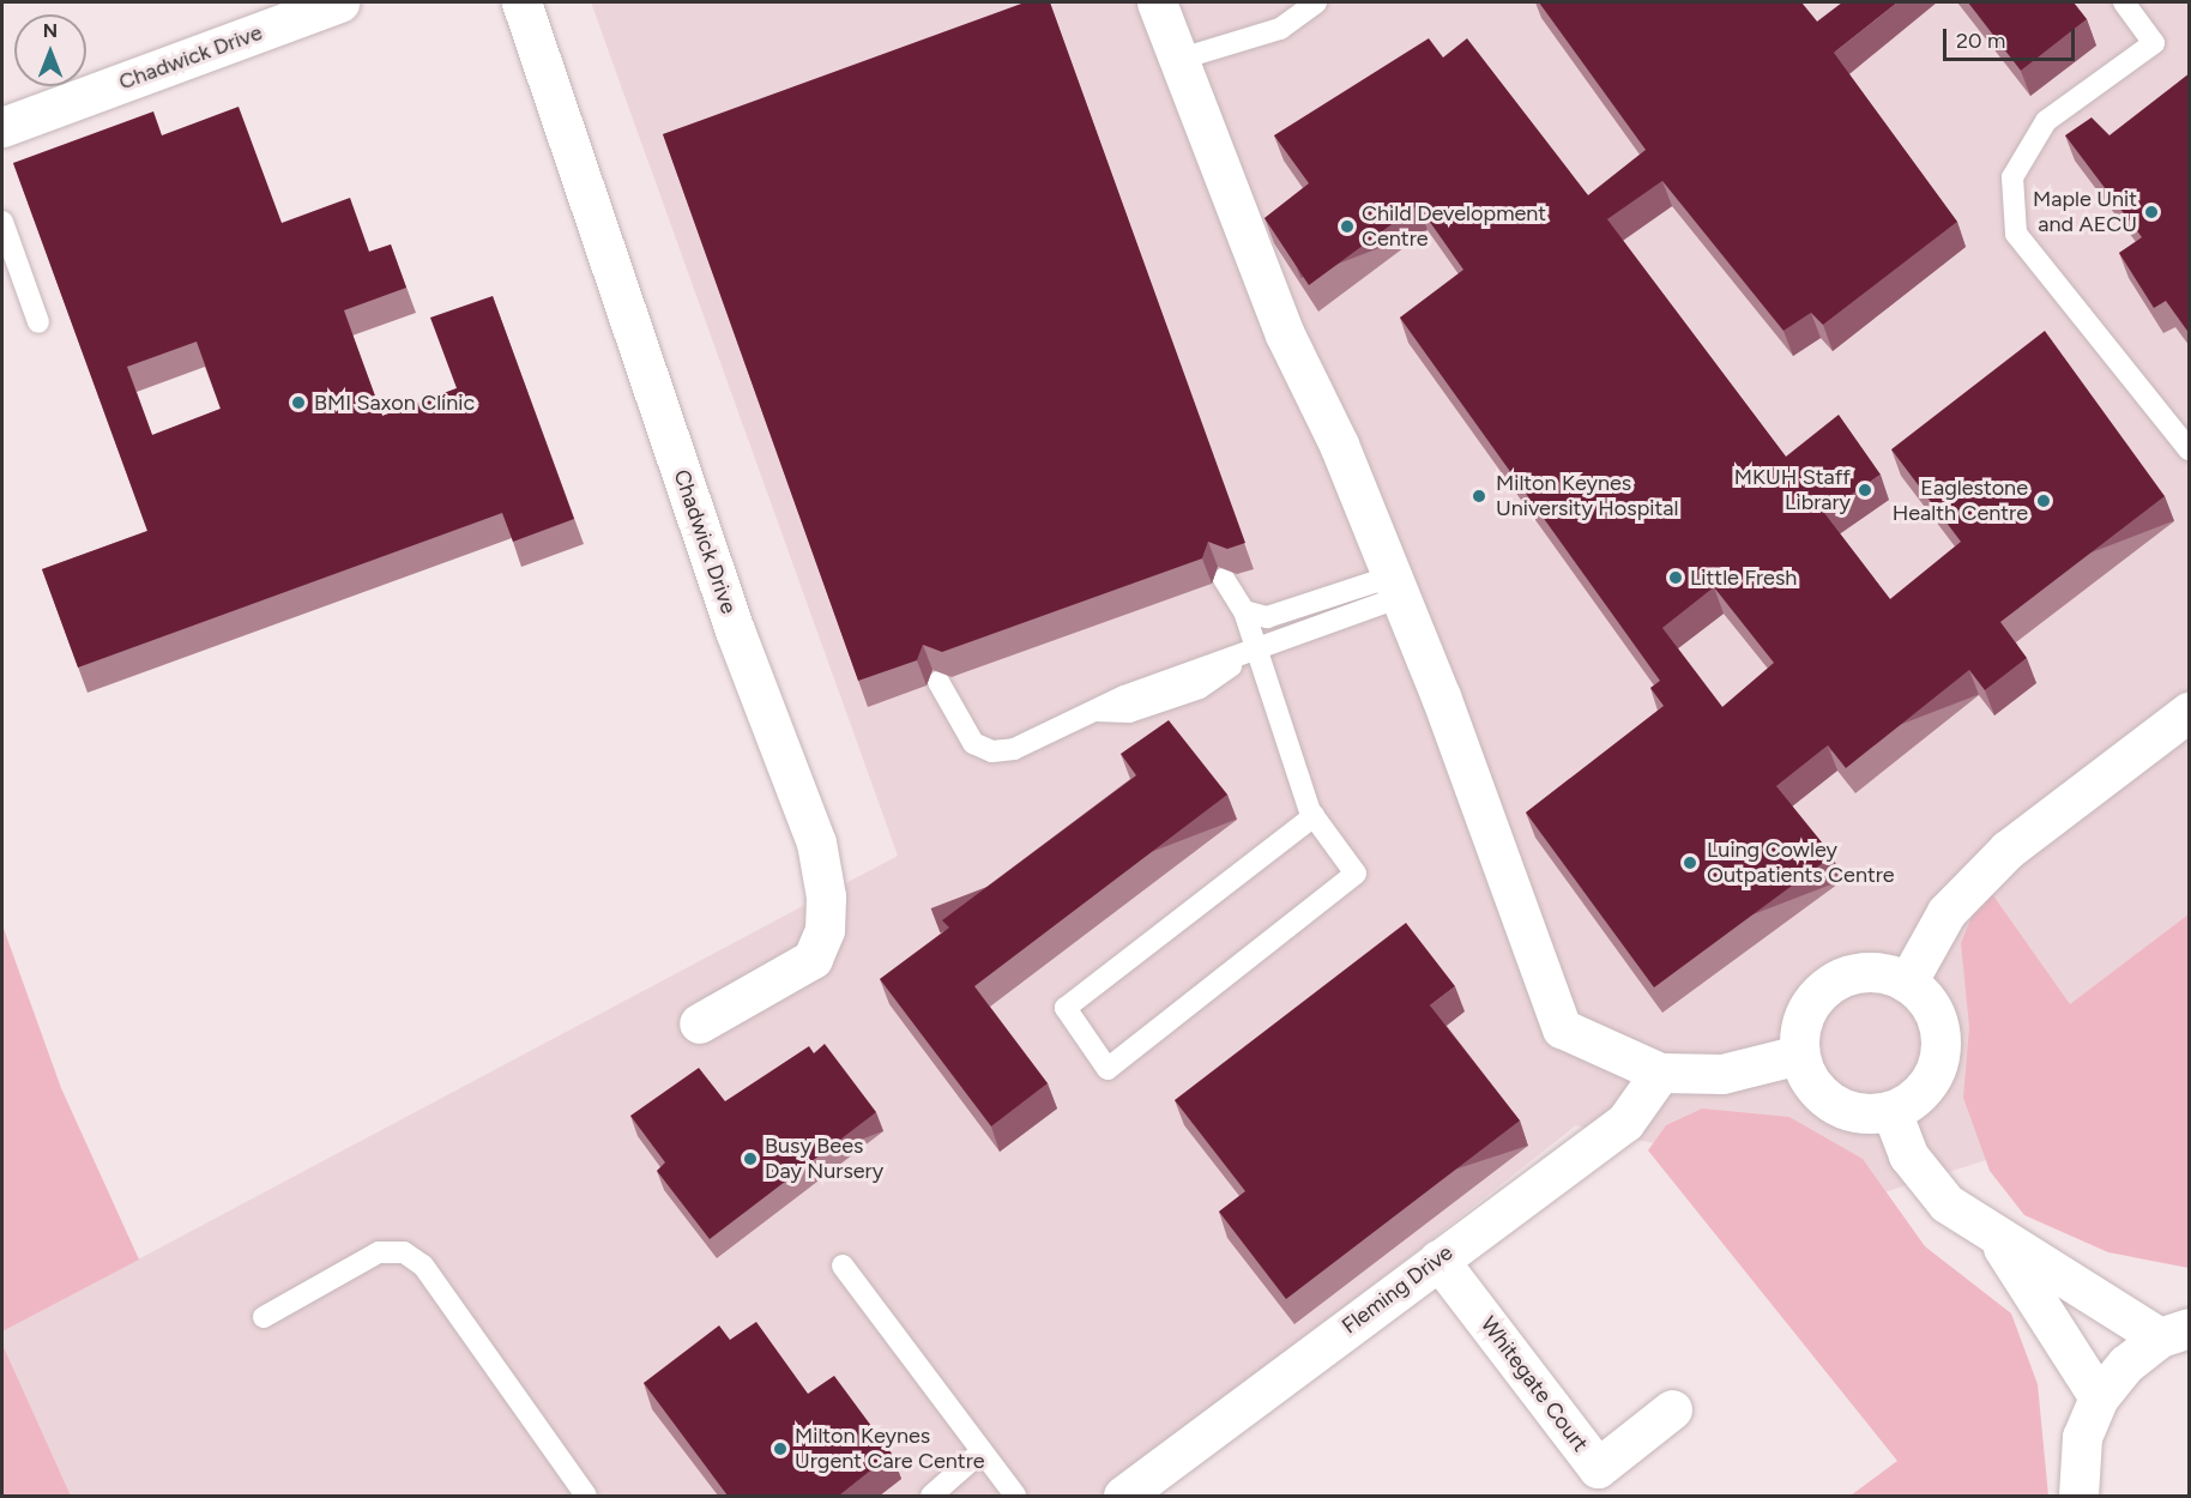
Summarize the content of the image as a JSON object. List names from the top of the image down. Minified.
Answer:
{"streets":{"main road":["Chadwick Drive","Fleming Drive","Whitegate Court"]},"crossings":[["Fleming Drive","Whitegate Court"]],"places":["Maple Unit and AECU","Child Development Centre","BMI Saxon Clinic","MKUH Staff Library","Milton Keynes University Hospital","Eaglestone Health Centre","Little Fresh","Luing Cowley Outpatients Centre","Busy Bees Day Nursery","Milton Keynes Urgent Care Centre"],"scale_bar":"20 m","north":"top"}
